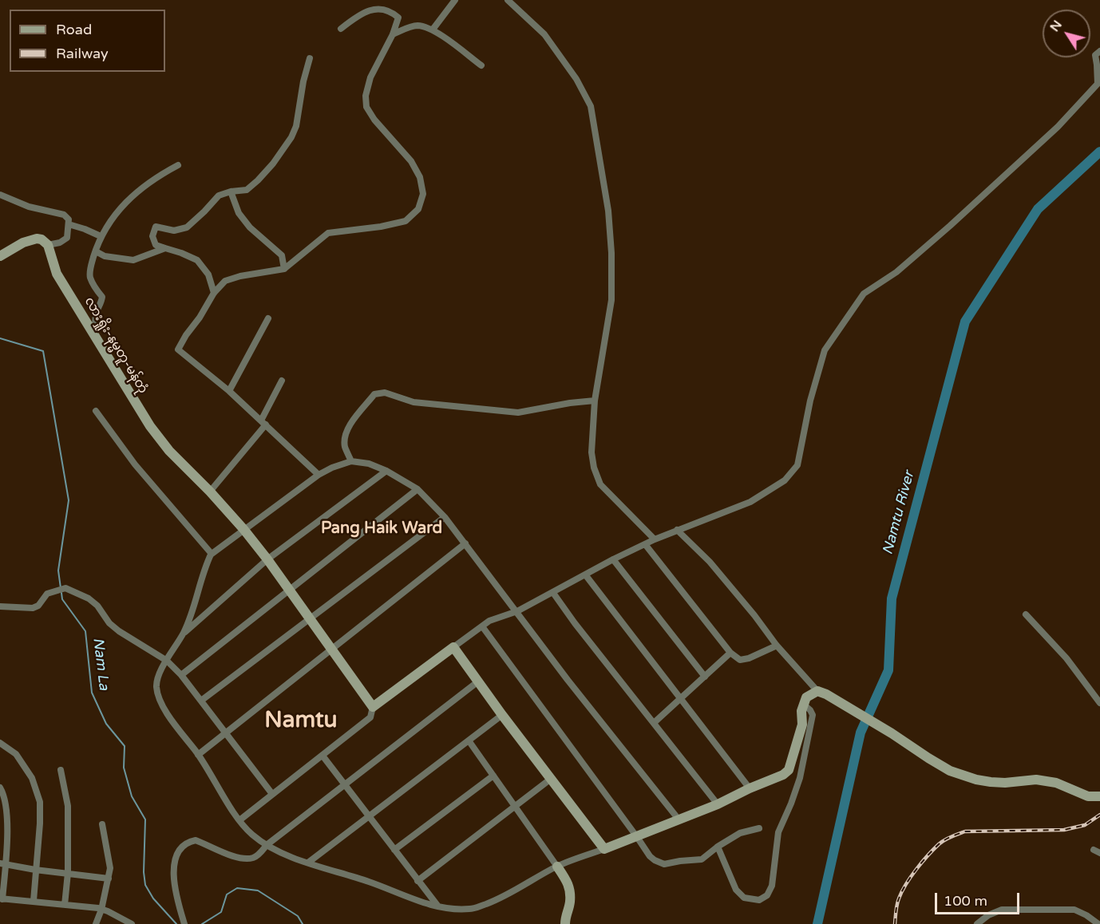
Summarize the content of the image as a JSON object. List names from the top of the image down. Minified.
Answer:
{"streets":{"main road":["လားရှိုး-နမ္မတူ-မန်တုံ"]},"districts":["Pang Haik Ward","Namtu"],"water":["Namtu River","Nam La"],"legend":["Road","Railway"],"scale_bar":"100 m","north":"top left"}
